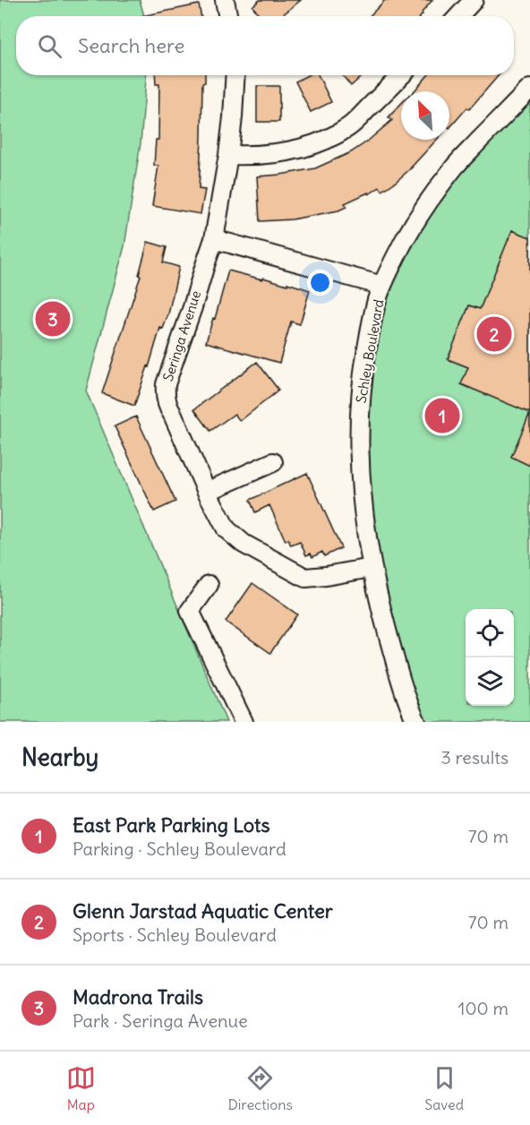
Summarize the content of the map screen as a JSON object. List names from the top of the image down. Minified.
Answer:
{"streets":{"street":["Seringa Avenue","Schley Boulevard"]},"crossings":[["Seringa Avenue","Schley Boulevard"]],"north":"top left","page":{"search":"Search here","pins":["3","2","1"],"heading":["Nearby","3 results"],"list":[{"mark":"1","name":"East Park Parking Lots","note":"Parking · Schley Boulevard","value":"70 m"},{"mark":"2","name":"Glenn Jarstad Aquatic Center","note":"Sports · Schley Boulevard","value":"70 m"},{"mark":"3","name":"Madrona Trails","note":"Park · Seringa Avenue","value":"100 m"}],"nav":["Map","Directions","Saved"]}}
